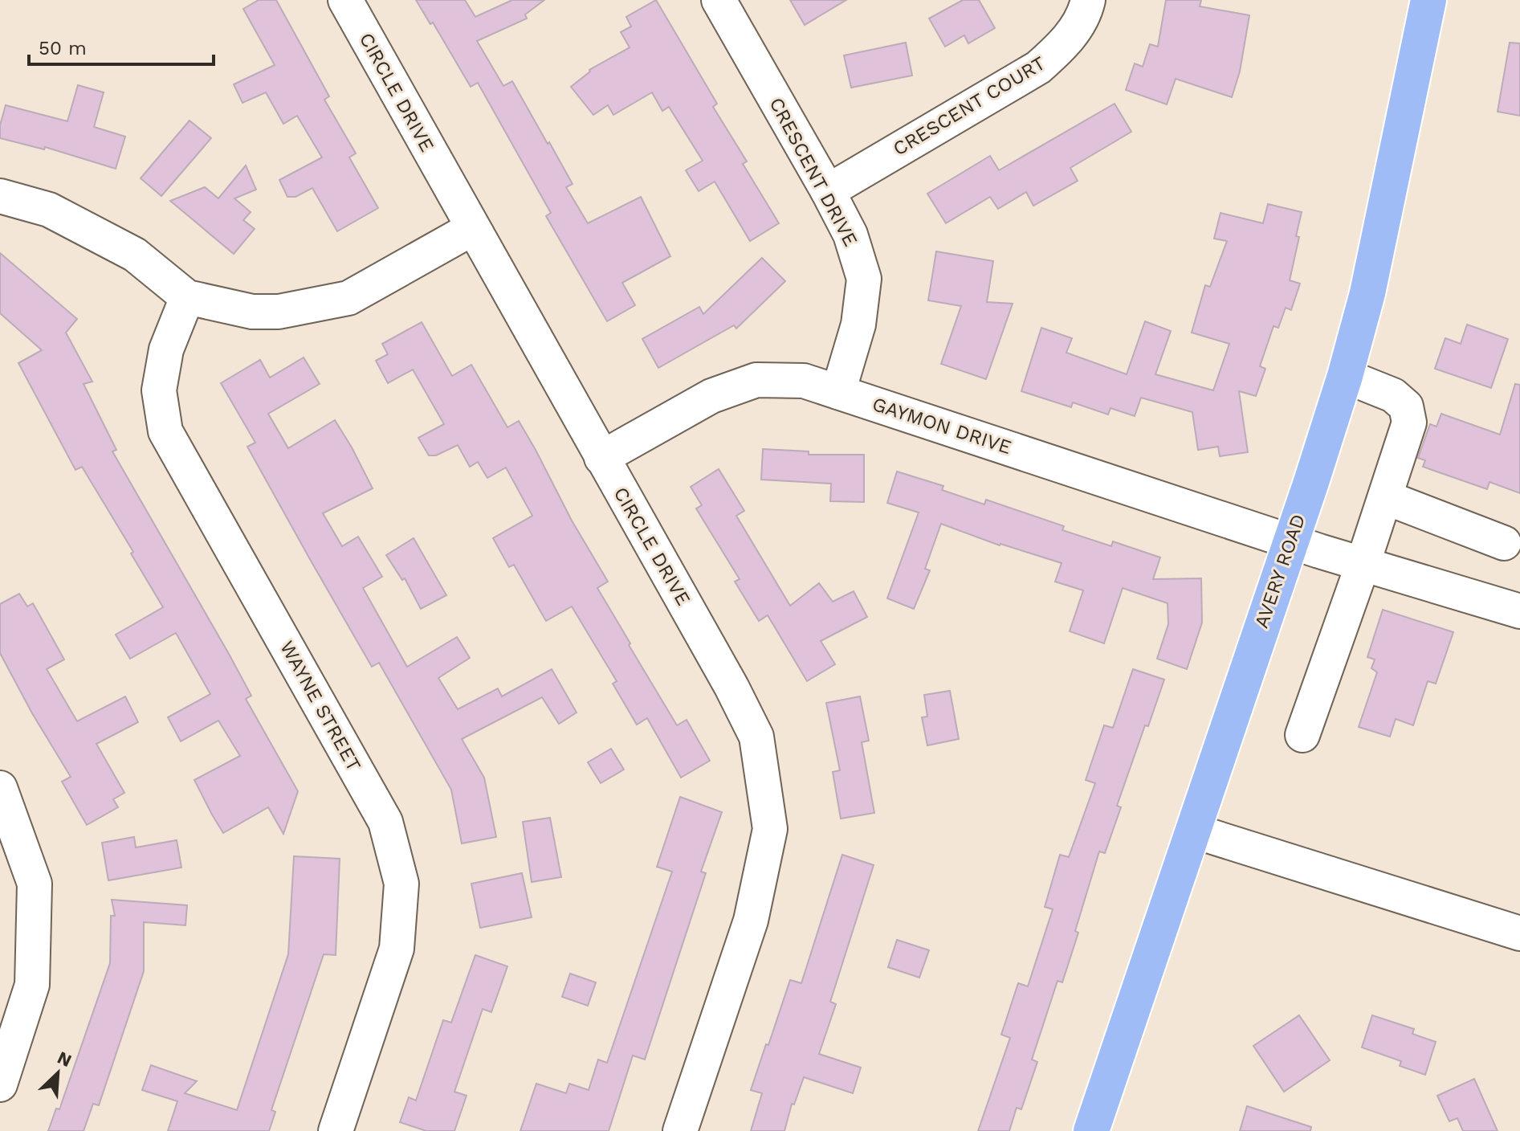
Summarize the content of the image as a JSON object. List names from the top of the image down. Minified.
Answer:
{"streets":{"main road":["AVERY ROAD"],"street":["CIRCLE DRIVE","CRESCENT COURT","CRESCENT DRIVE","GAYMON DRIVE","WAYNE STREET"]},"crossings":[["CIRCLE DRIVE","GAYMON DRIVE"],["CRESCENT COURT","CRESCENT DRIVE"],["CRESCENT DRIVE","GAYMON DRIVE"],["GAYMON DRIVE","AVERY ROAD"]],"scale_bar":"50 m","north":"top right"}
